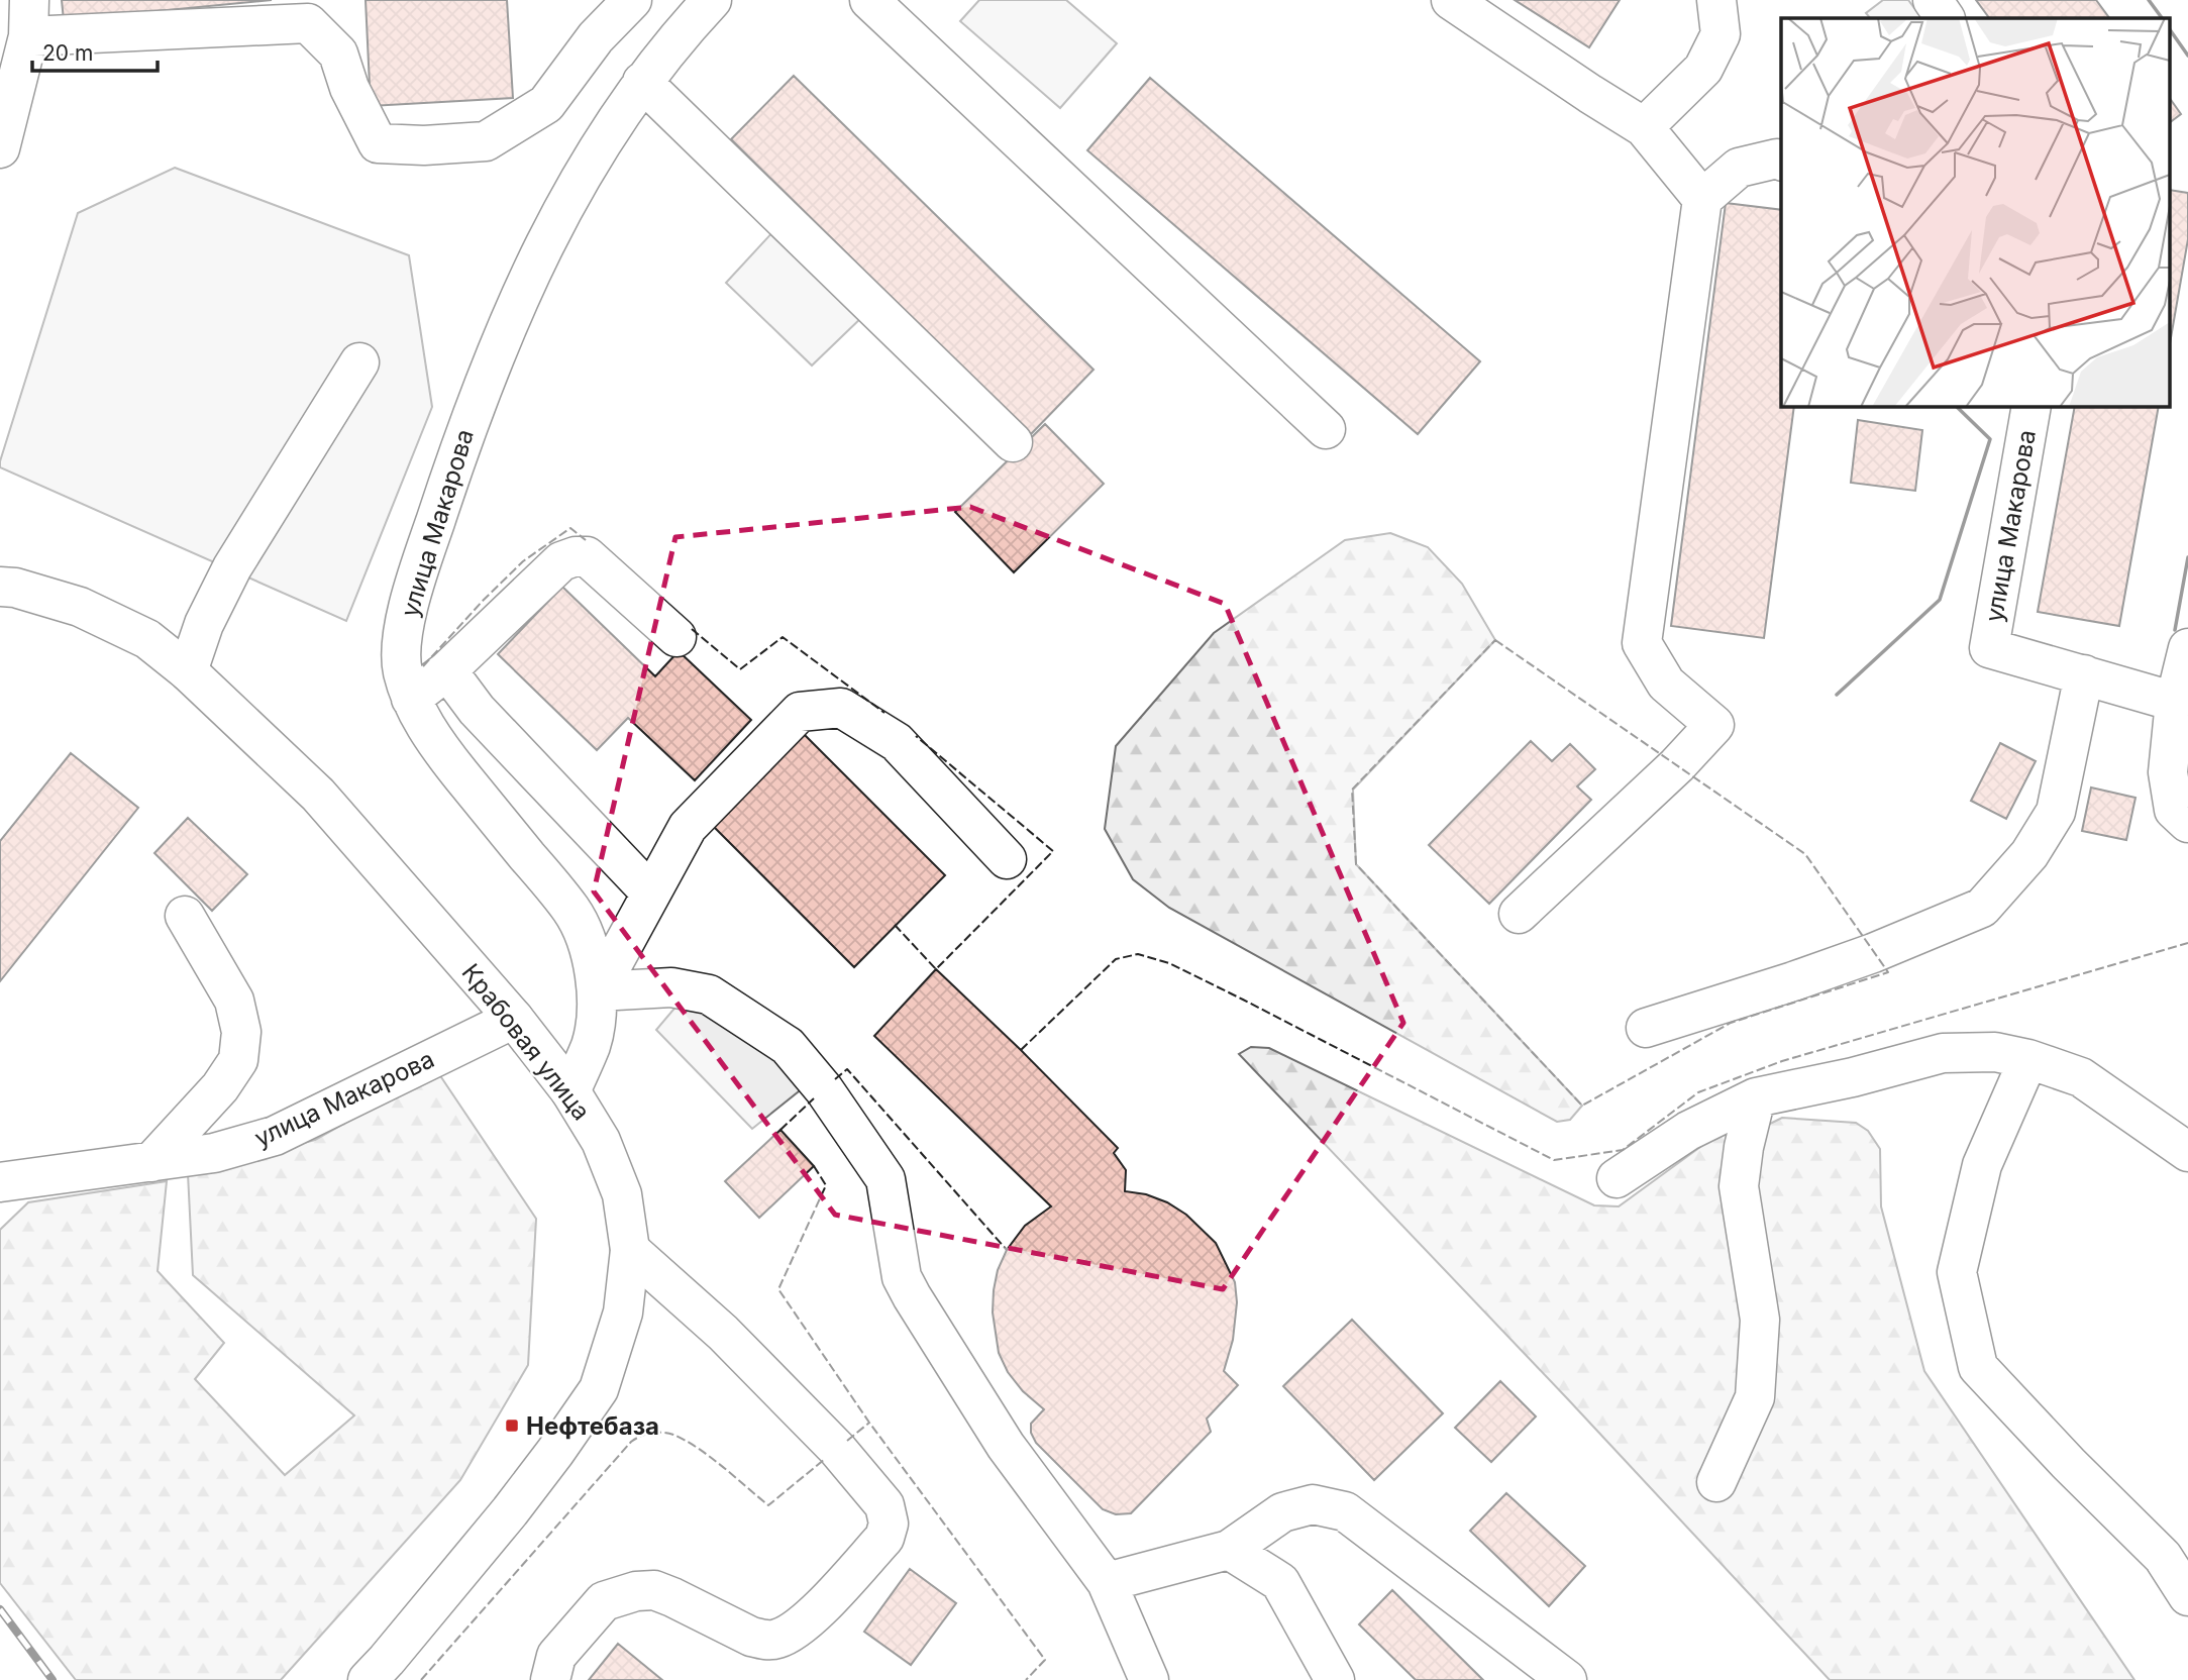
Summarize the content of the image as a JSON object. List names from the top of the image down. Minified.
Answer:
{"streets":{"street":["улица Макарова","Крабовая улица"]},"crossings":[["улица Макарова","Крабовая улица"]],"places":{"transit":["Нефтебаза"]},"scale_bar":"20 m"}
